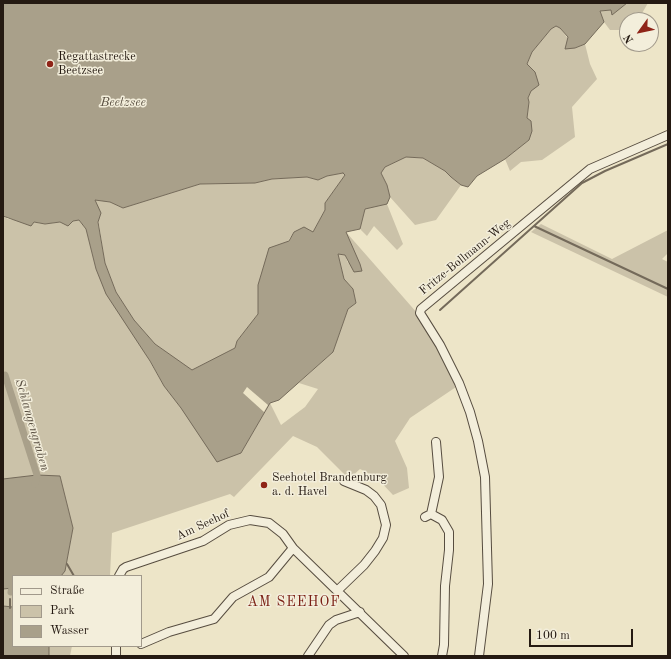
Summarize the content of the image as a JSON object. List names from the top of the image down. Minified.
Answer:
{"streets":{"street":["Fritze-Bollmann-Weg","Am Seehof"]},"districts":["AM SEEHOF"],"water":["Beetzsee","Schlangengraben"],"places":["Regattastrecke Beetzsee","Seehotel Brandenburg a. d. Havel"],"legend":["Straße","Park","Wasser"],"scale_bar":"100 m","north":"bottom left"}
